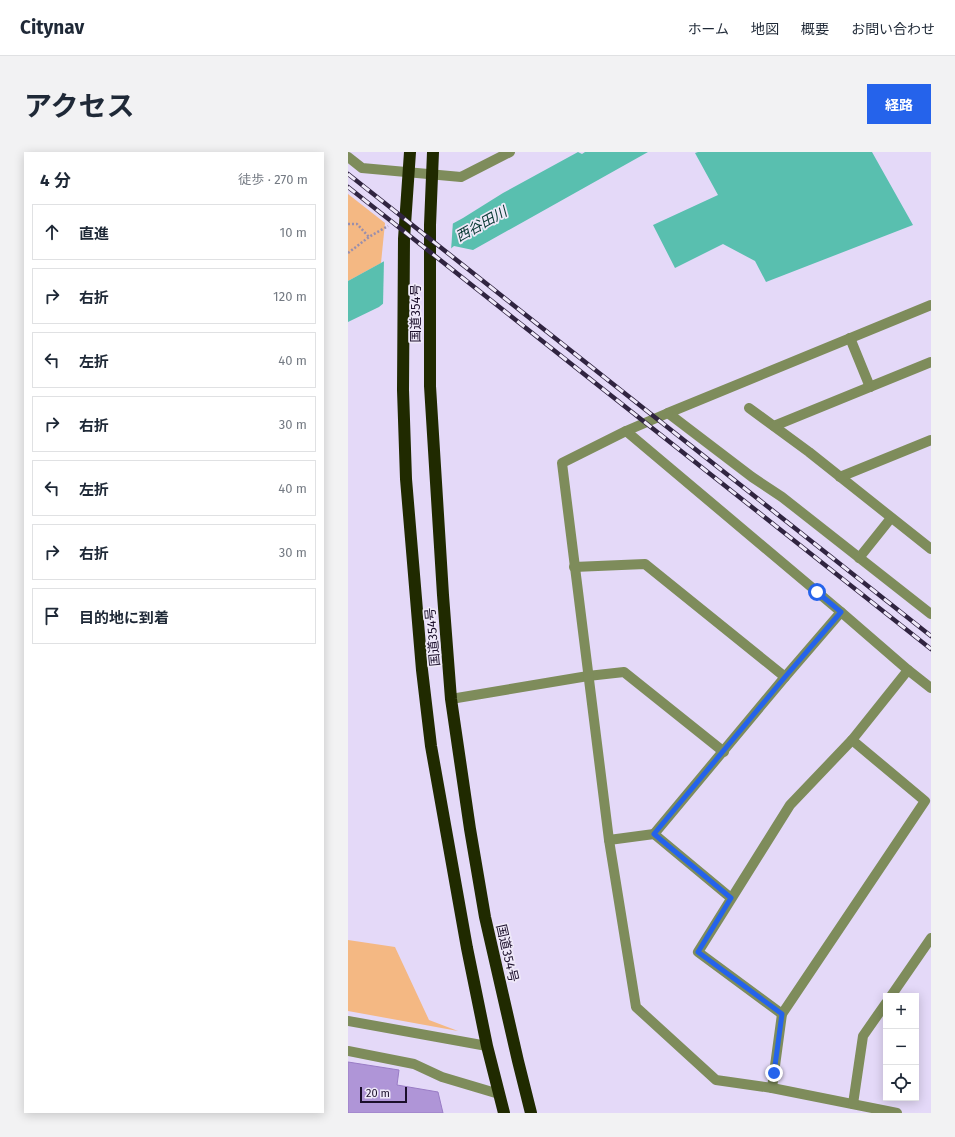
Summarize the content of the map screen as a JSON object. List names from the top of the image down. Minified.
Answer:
{"streets":{"highway":["国道354号"]},"water":["西谷田川"],"scale_bar":"20 m","page":{"header":"Citynav","nav":["ホーム","地図","概要","お問い合わせ"],"title":"アクセス","buttons":"経路","heading":["4 分","徒歩 · 270 m"],"list":[["直進","10 m"],["右折","120 m"],["左折","40 m"],["右折","30 m"],["左折","40 m"],["右折","30 m"],"目的地に到着"],"map_buttons":["+","−"],"scale":"20 m"}}
